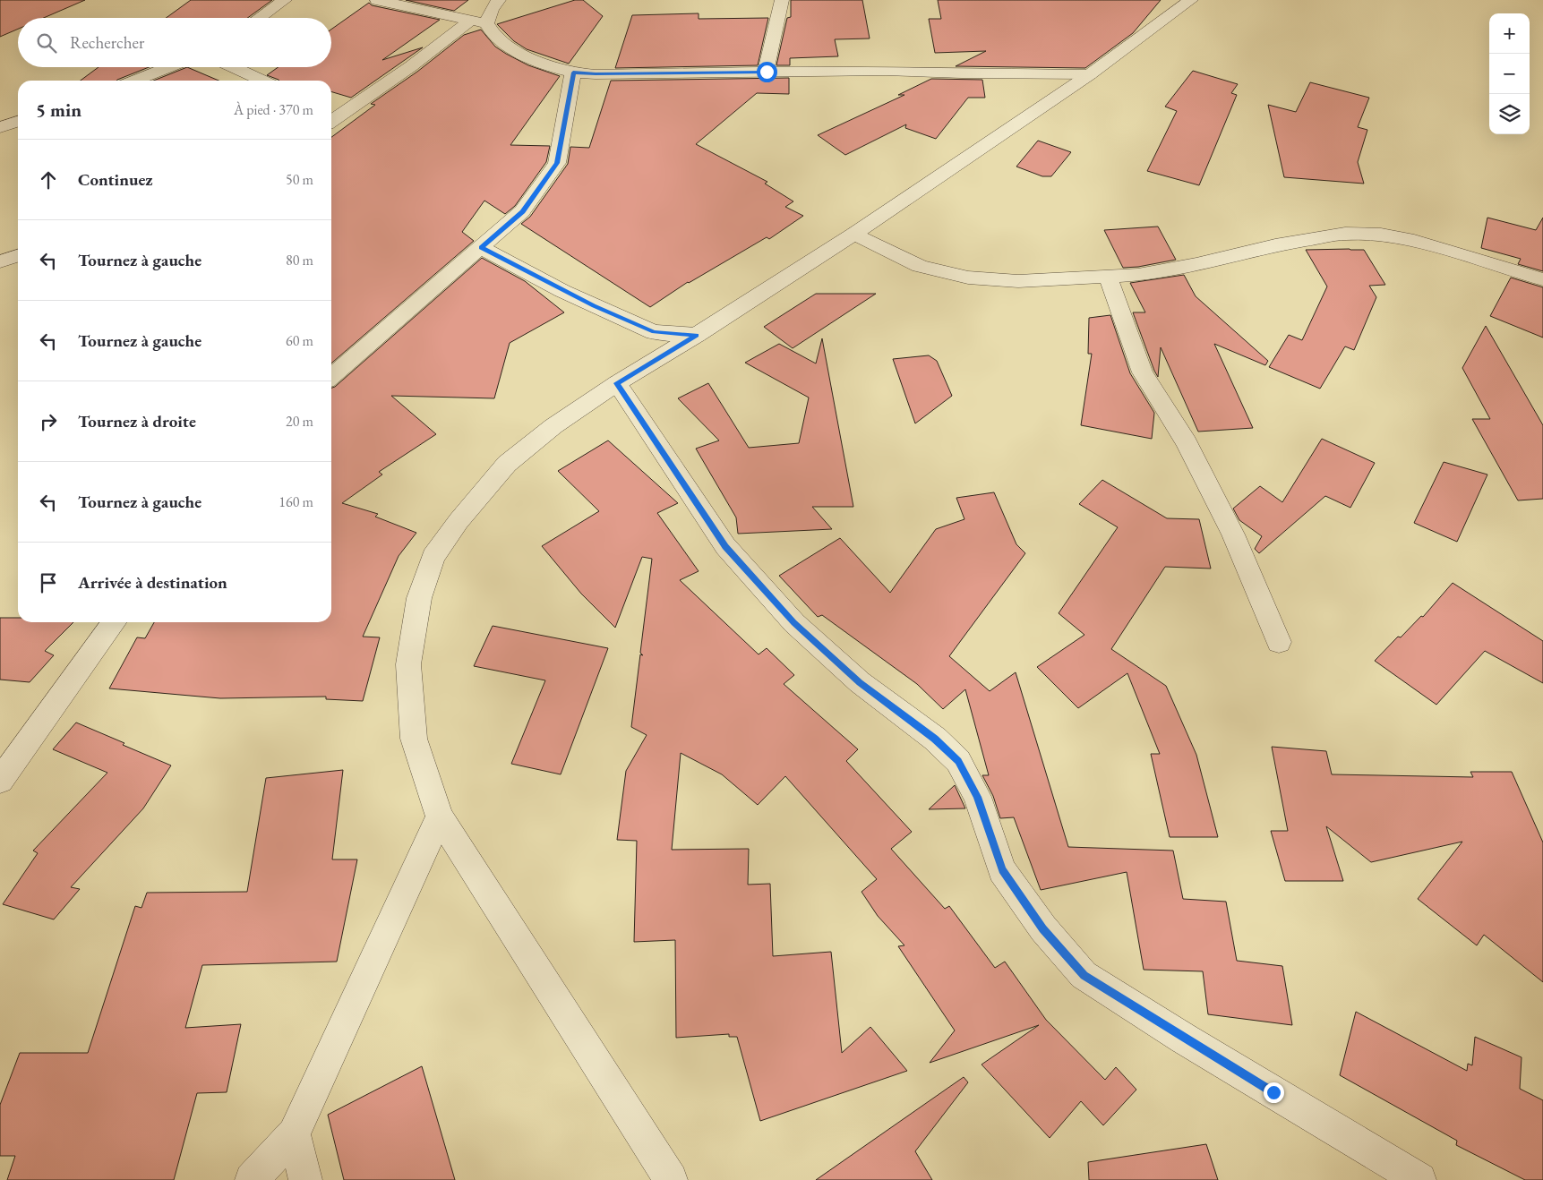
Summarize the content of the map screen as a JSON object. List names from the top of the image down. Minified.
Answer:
{"page":{"map_buttons":["+","−"],"search":"Rechercher","heading":["5 min","À pied · 370 m"],"list":[["Continuez","50 m"],["Tournez à gauche","80 m"],["Tournez à gauche","60 m"],["Tournez à droite","20 m"],["Tournez à gauche","160 m"],"Arrivée à destination"]}}
